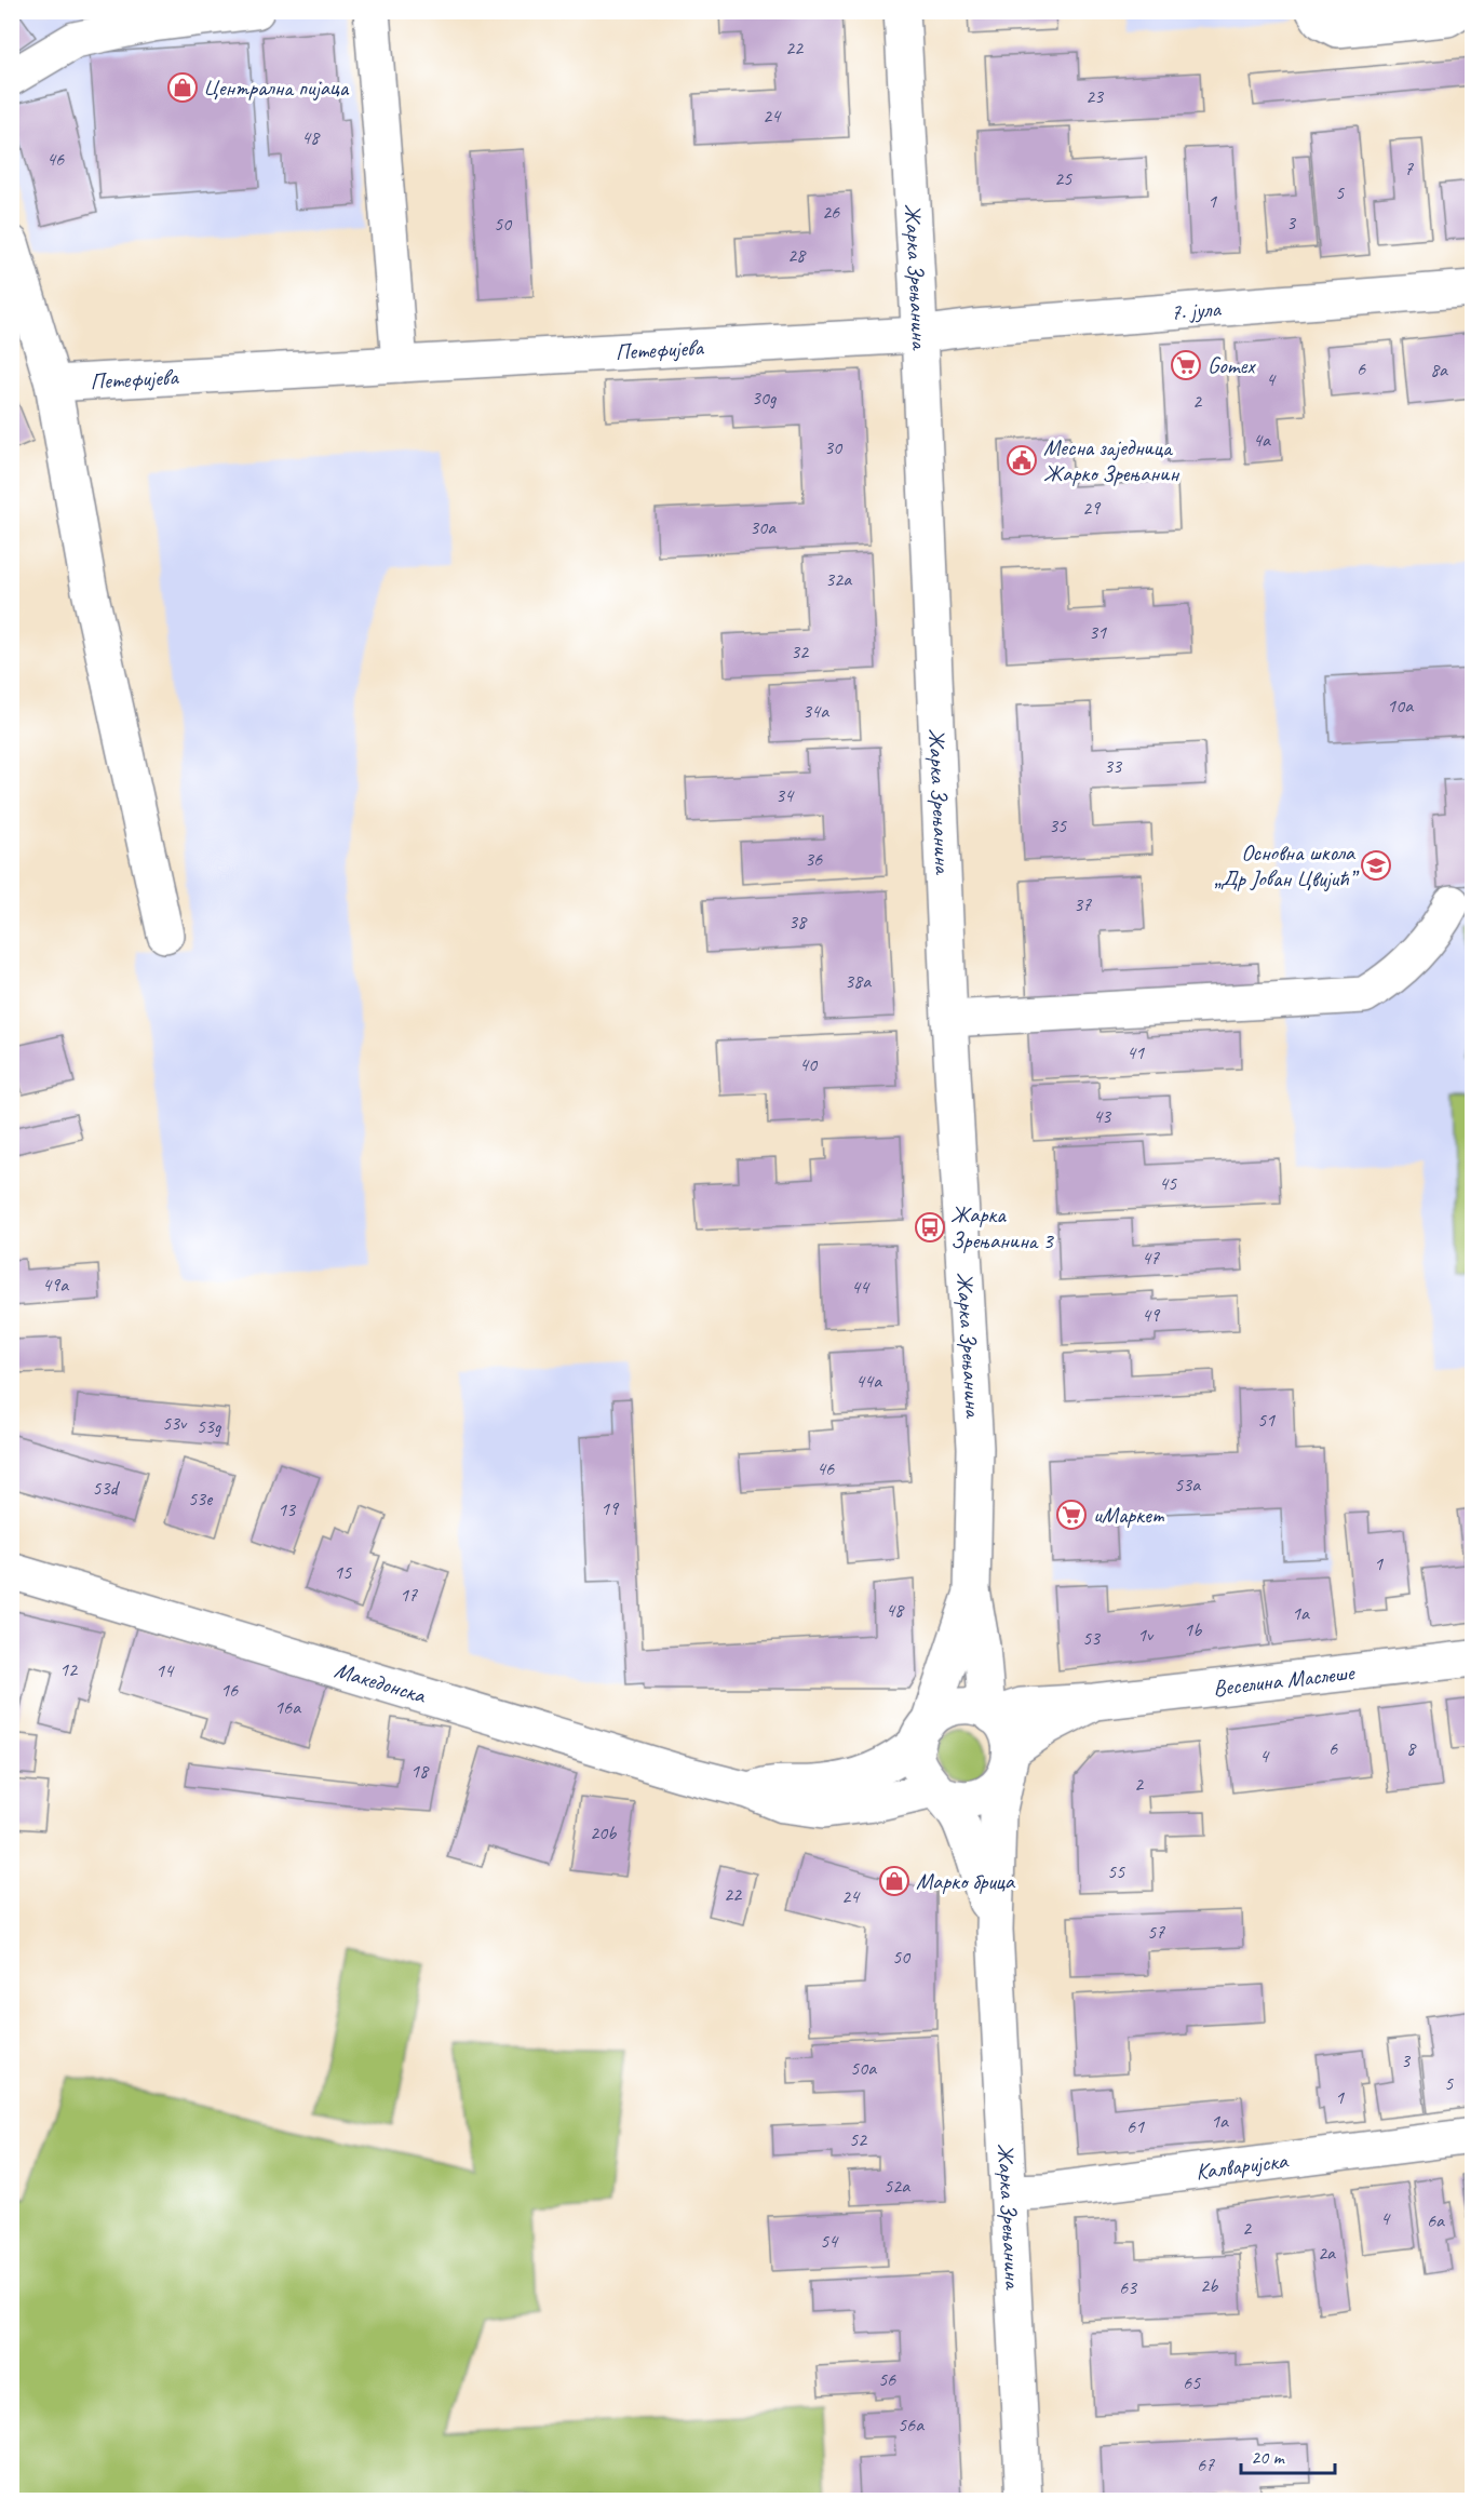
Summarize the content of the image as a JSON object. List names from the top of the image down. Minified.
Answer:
{"streets":{"street":["Жарка Зрењанина","7. јула","Петефијева","Веселина Маслеше","Македонска","Калваријска"]},"crossings":[["Жарка Зрењанина","7. јула"],["Жарка Зрењанина","Петефијева"],["Жарка Зрењанина","Веселина Маслеше"],["Жарка Зрењанина","Македонска"],["Жарка Зрењанина","Калваријска"],["7. јула","Петефијева"],["Веселина Маслеше","Македонска"]],"places":{"shop":["Централна пијаца","Марко брица"],"supermarket":["Gomex","иМаркет"],"public building":["Месна заједница Жарко Зрењанин"],"school or university":["Основна школа „Др Јован Цвијић”"],"bus stop":["Жарка Зрењанина 3"]},"house_numbers":["22","23","24","48","46","7","25","5","1","26","3","50","28","6","8a","4","30g","2","4a","30","29","30a","32a","31","32","10a","34a","33","34","35","36","37","38","38a","41","40","43","45","47","49a","44","49","44a","51","53v","53g","46","53a","53d","53e","19","13","1","15","17","48","1a","1b","1v","53","12","14","16","16a","6","8","4","18","2","20b","55","22","24","57","50","3","50a","5","1","1a","61","52","52a","4","6a","2","54","2a","2b","63","56","65","56a","67"],"scale_bar":"20 m"}
